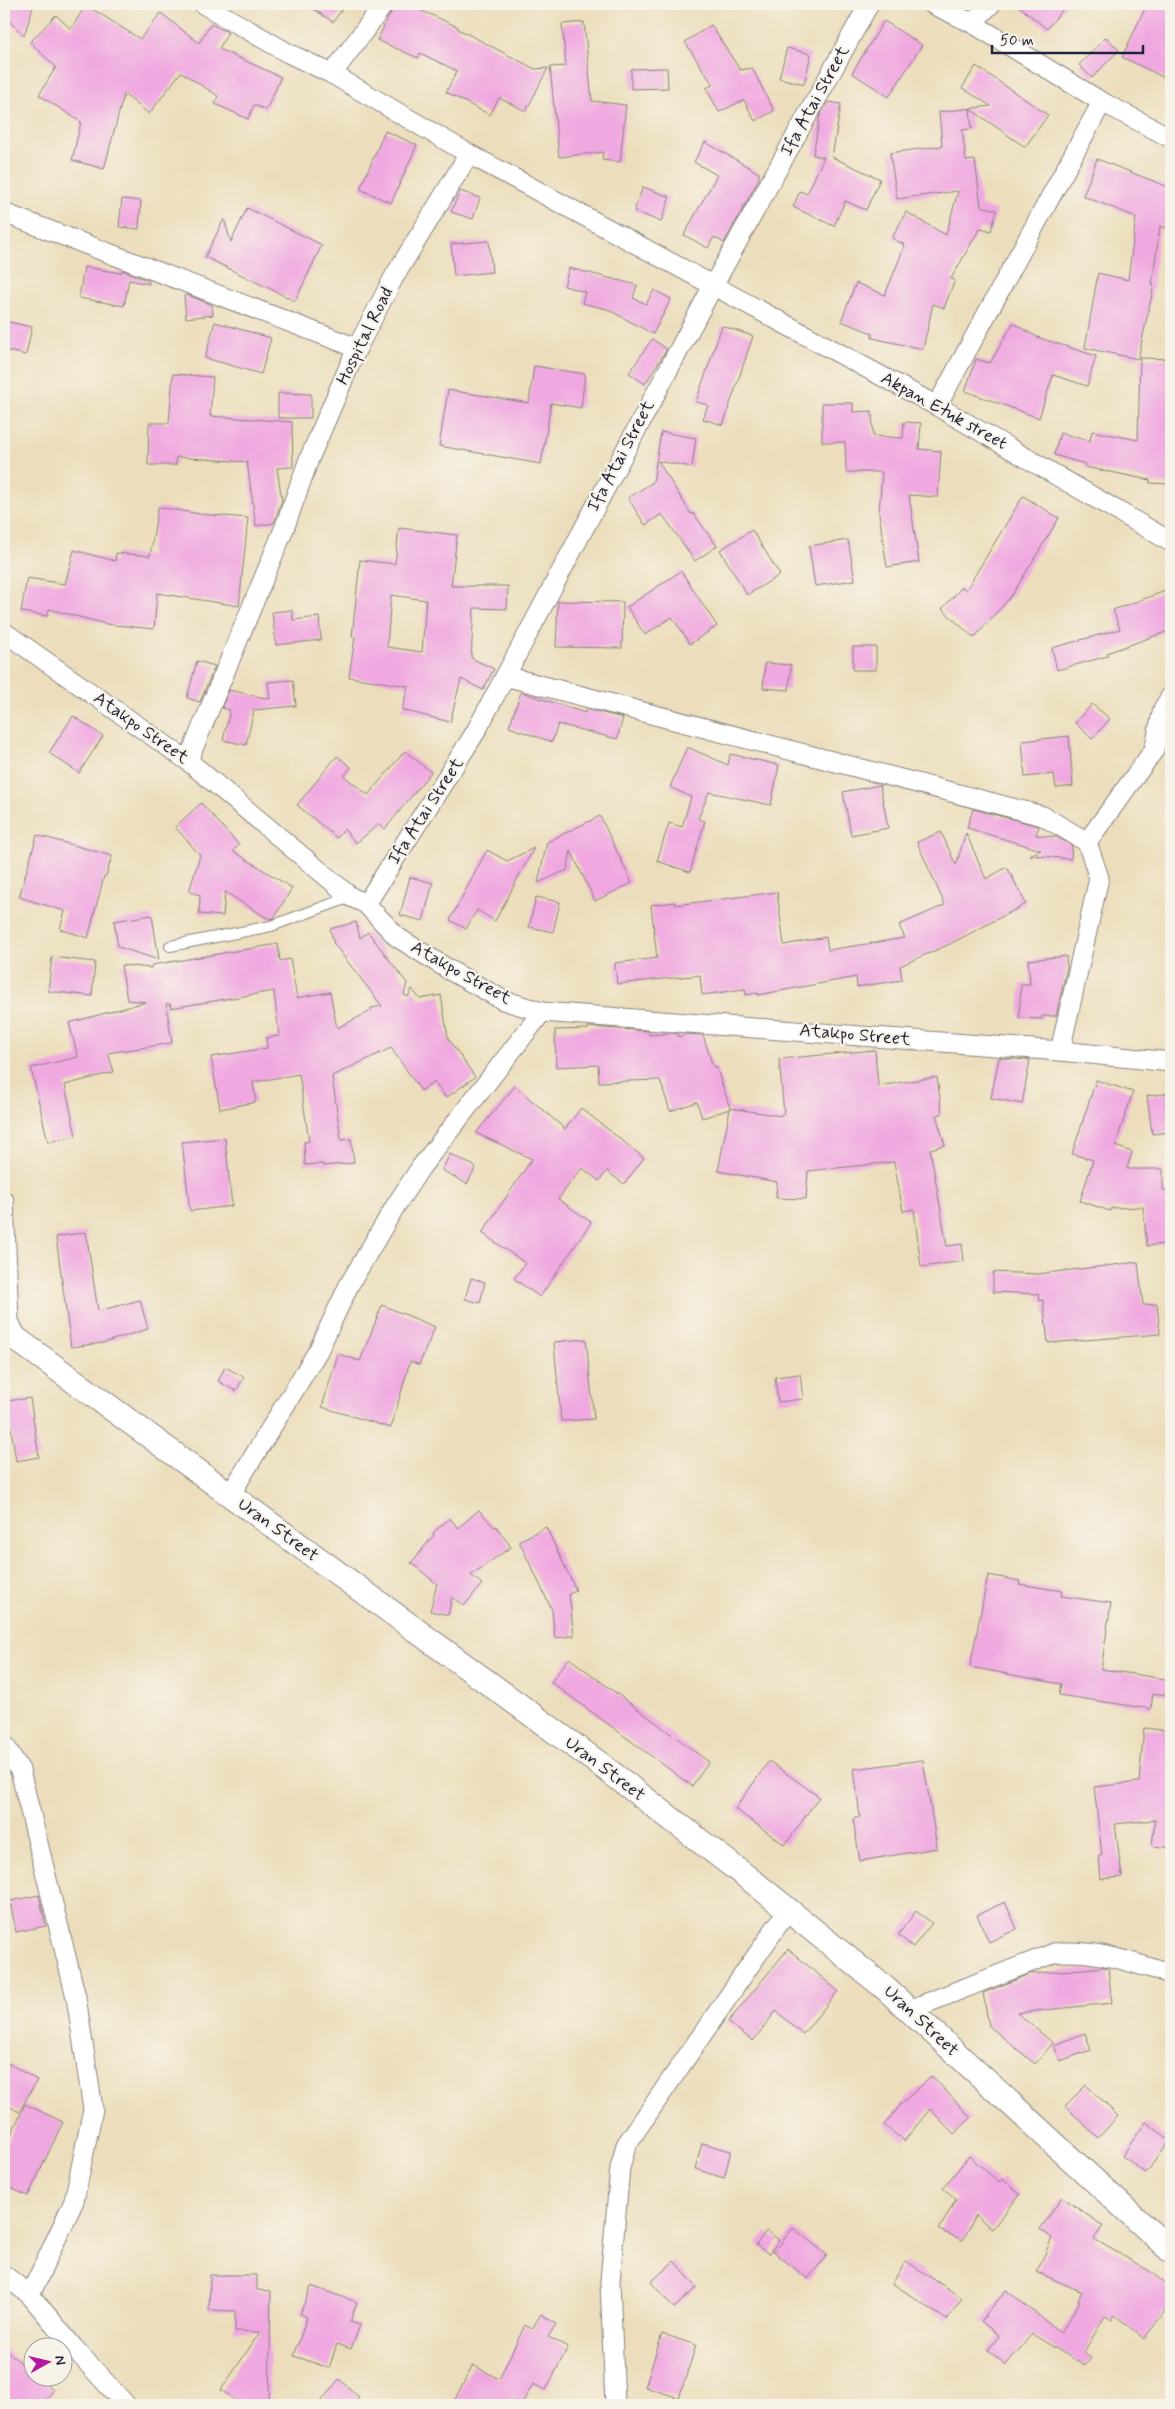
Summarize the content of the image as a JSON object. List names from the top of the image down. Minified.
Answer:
{"streets":{"street":["Ifa Atai Street","Hospital Road","Akpan Etuk street","Atakpo Street","Uran Street"]},"crossings":[["Ifa Atai Street","Akpan Etuk street"],["Ifa Atai Street","Atakpo Street"],["Hospital Road","Akpan Etuk street"],["Hospital Road","Atakpo Street"]],"scale_bar":"50 m","north":"right"}
